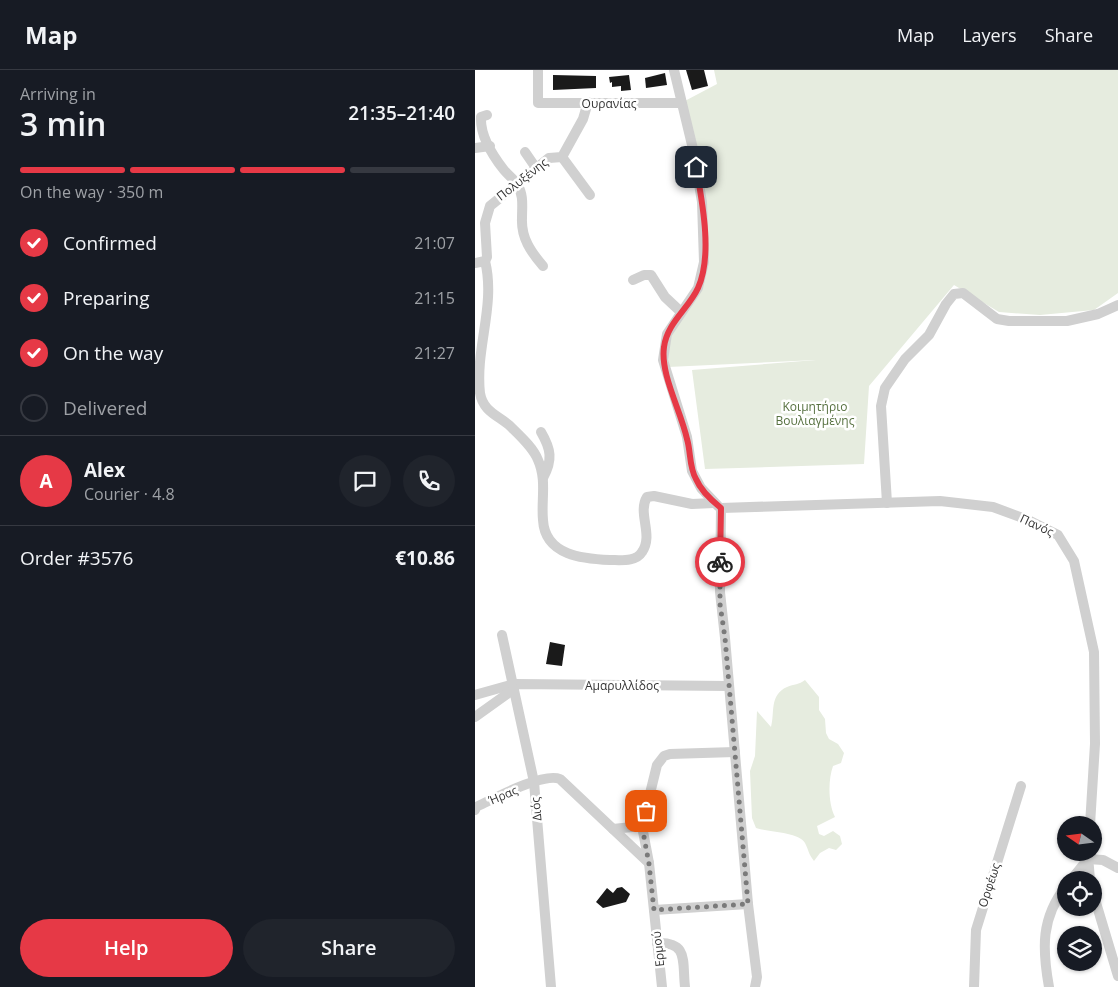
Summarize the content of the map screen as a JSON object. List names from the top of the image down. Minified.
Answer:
{"streets":{"street":["Ουρανίας","Πολυξένης","Πανός","Αμαρυλλίδος","Ήρας","Διός","Ορφέως","Ερμού"]},"crossings":[["Ουρανίας","Πολυξένης"],["Πολυξένης","Πανός"],["Αμαρυλλίδος","Διός"],["Ήρας","Διός"],["Ήρας","Ερμού"]],"parks":["Κοιμητήριο Βουλιαγμένης"],"north":"left","page":{"header":"Map","nav":["Map","Layers","Share"],"heading":["3 min","Arriving in","21:35–21:40"],"panel":["Alex","Courier · 4.8","Order #3576","€10.86"],"bar":"On the way · 350 m","list":[["Confirmed","21:07"],["Preparing","21:15"],["On the way","21:27"],"Delivered"],"round":"A","buttons":["Help","Share"]}}
